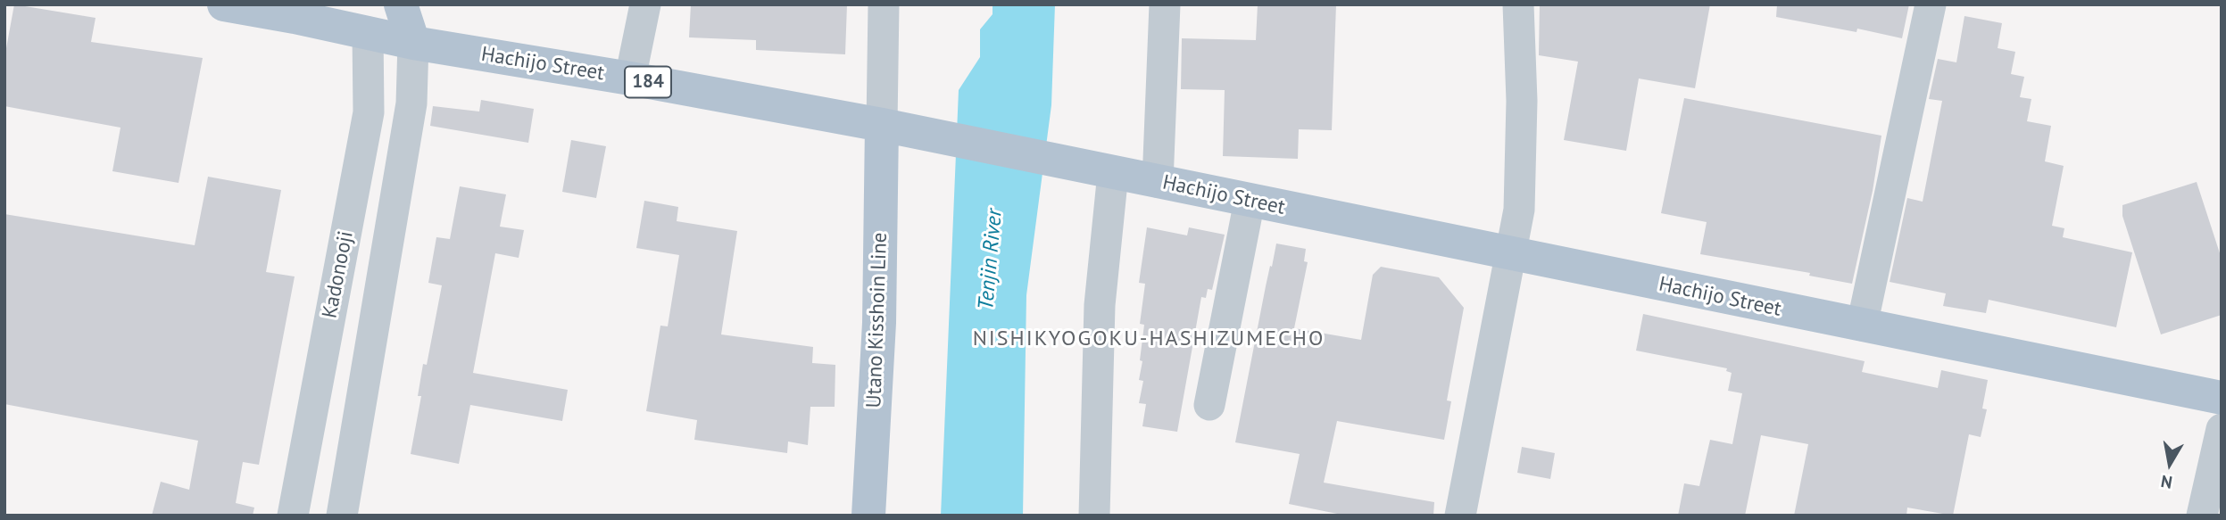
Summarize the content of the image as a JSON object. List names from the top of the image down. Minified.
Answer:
{"streets":{"main road":["Hachijo Street","184","Utano Kisshoin Line"],"street":["Kadonooji"]},"crossings":[["Hachijo Street","Kadonooji"],["Hachijo Street","Utano Kisshoin Line"]],"districts":["NISHIKYOGOKU-HASHIZUMECHO"],"water":["Tenjin River"],"north":"bottom"}
